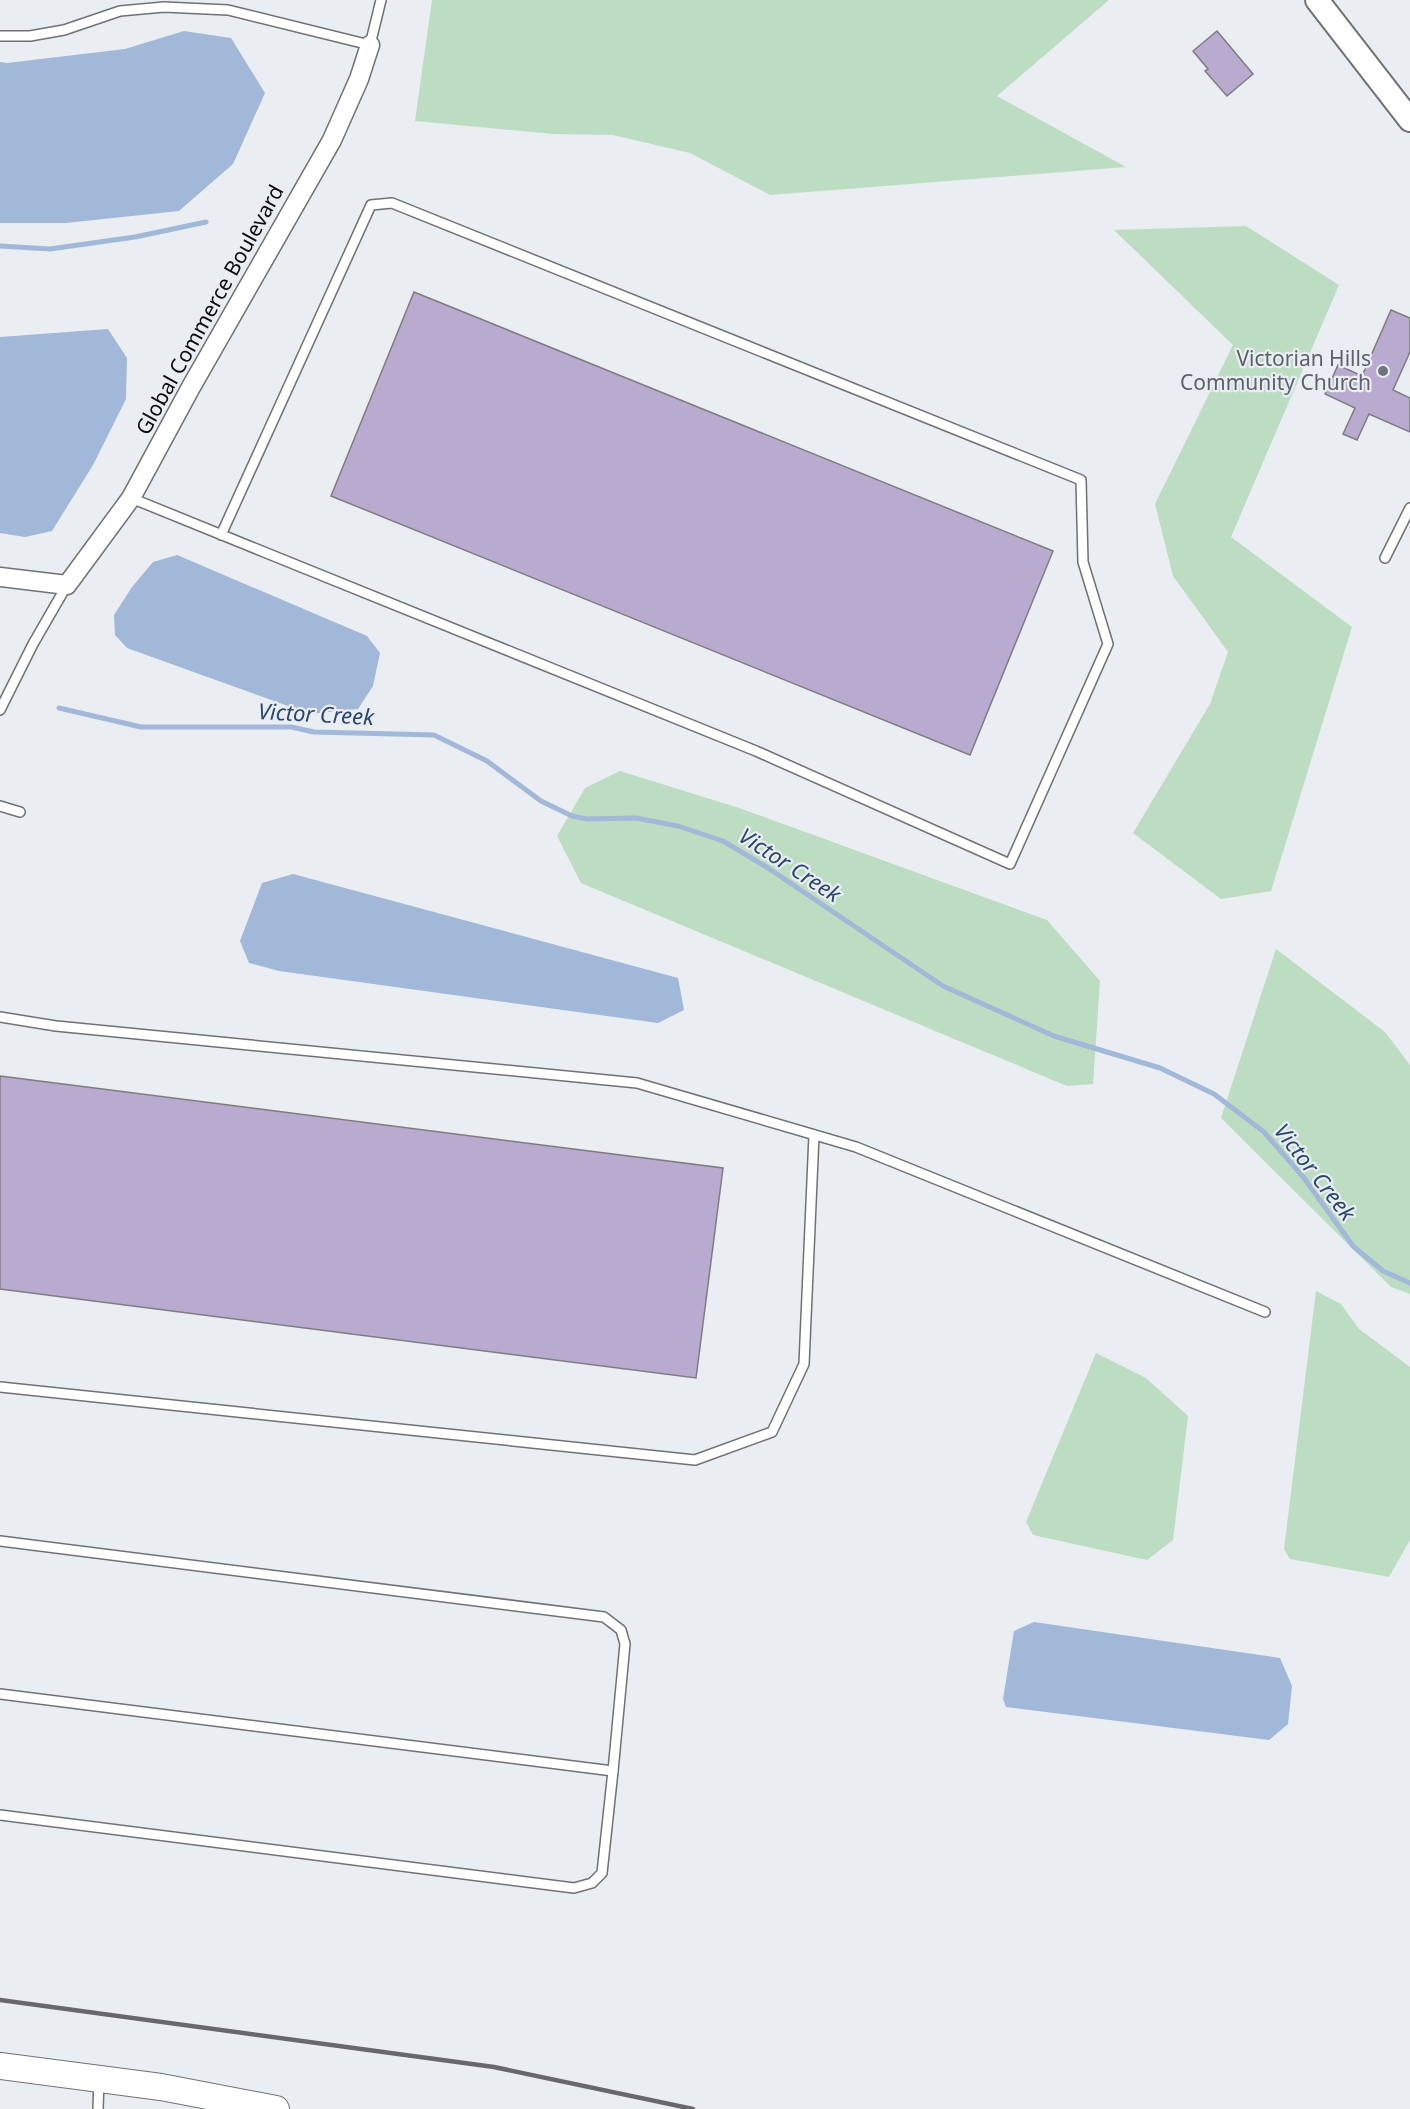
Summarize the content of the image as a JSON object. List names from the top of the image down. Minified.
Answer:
{"streets":{"street":["Global Commerce Boulevard"]},"water":["Victor Creek"],"places":["Victorian Hills Community Church"]}
